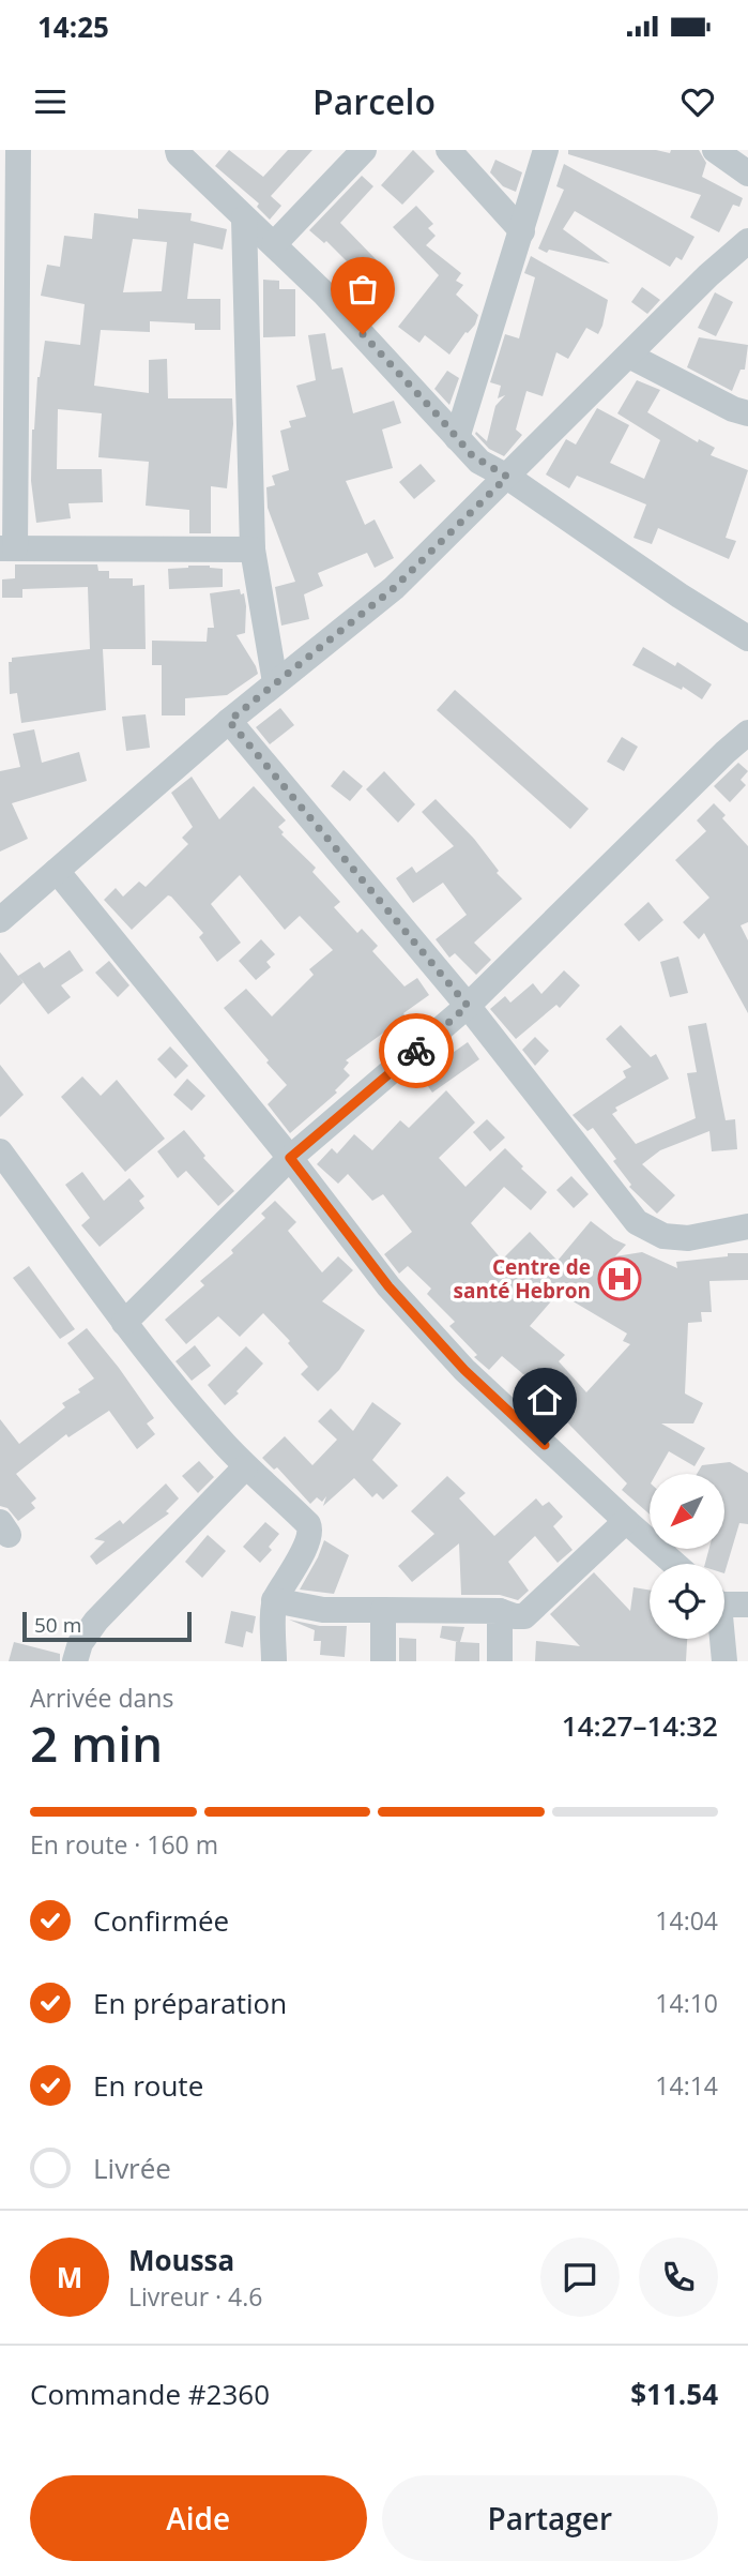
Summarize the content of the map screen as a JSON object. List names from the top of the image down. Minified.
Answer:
{"places":{"hospital":["Centre de santé Hebron"]},"scale_bar":"50 m","north":"bottom left","page":{"status":"14:25","header":"Parcelo","scale":"50 m","heading":["2 min","Arrivée dans","14:27–14:32"],"panel":["Moussa","Livreur · 4.6","Commande #2360","$11.54"],"bar":"En route · 160 m","list":[["Confirmée","14:04"],["En préparation","14:10"],["En route","14:14"],"Livrée"],"round":"M","buttons":["Aide","Partager"]}}
